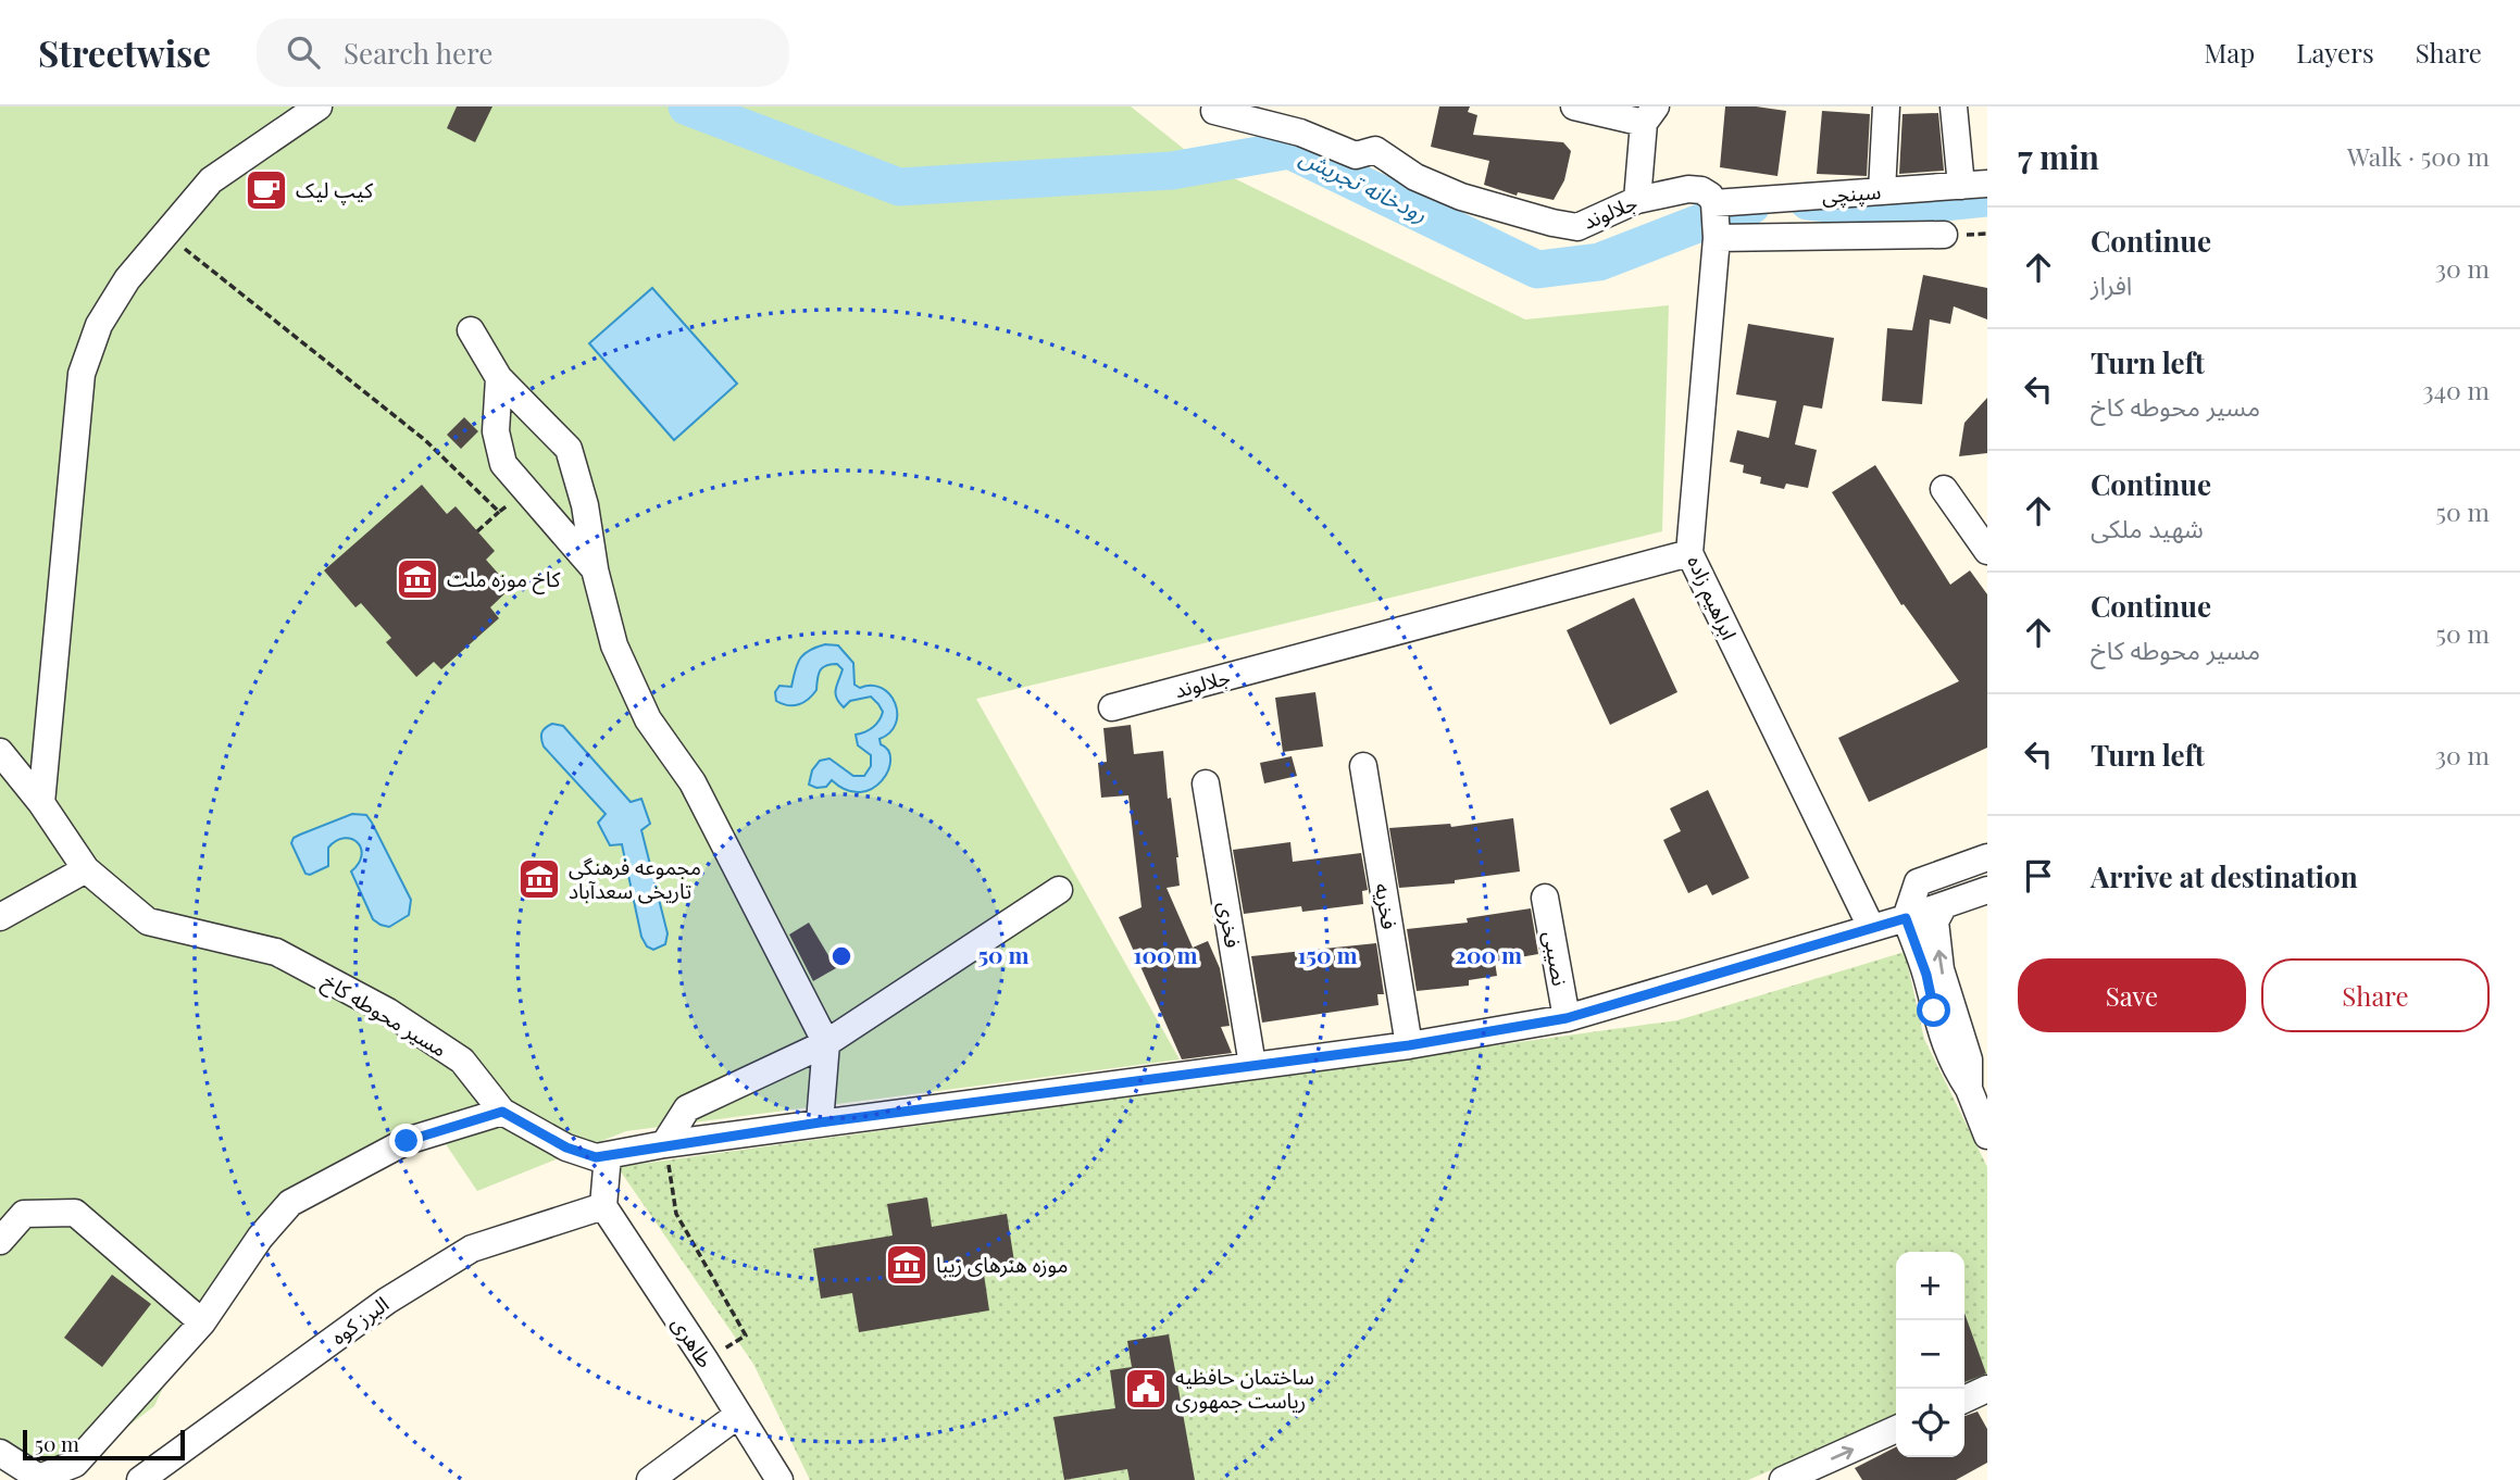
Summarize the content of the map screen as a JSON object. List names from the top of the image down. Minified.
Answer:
{"streets":{"street":["سپنچی","جلالوند","ابراهیم زاده","فخریه","فخری","نصیبی","مسیر محوطه کاخ","البرز کوه","طاهری"]},"crossings":[["سپنچی","جلالوند"],["جلالوند","ابراهیم زاده"],["البرز کوه","طاهری"]],"water":["رودخانه تجریش"],"places":{"cafe":["کیپ لیک"],"museum":["کاخ موزه ملت","مجموعه فرهنگی تاریخی سعدآباد","موزه هنرهای زیبا"],"public building":["ساختمان حافظیه ریاست جمهوری"]},"scale_bar":"50 m","page":{"header":"Streetwise","search":"Search here","nav":["Map","Layers","Share"],"heading":["7 min","Walk · 500 m"],"list":[["Continue","افراز","30 m"],["Turn left","مسیر محوطه کاخ","340 m"],["Continue","شهید ملکی","50 m"],["Continue","مسیر محوطه کاخ","50 m"],["Turn left","30 m"],"Arrive at destination"],"buttons":["Save","Share"],"map_buttons":["+","−"],"scale":"50 m"},"rings":["50 m","100 m","150 m","200 m"]}
